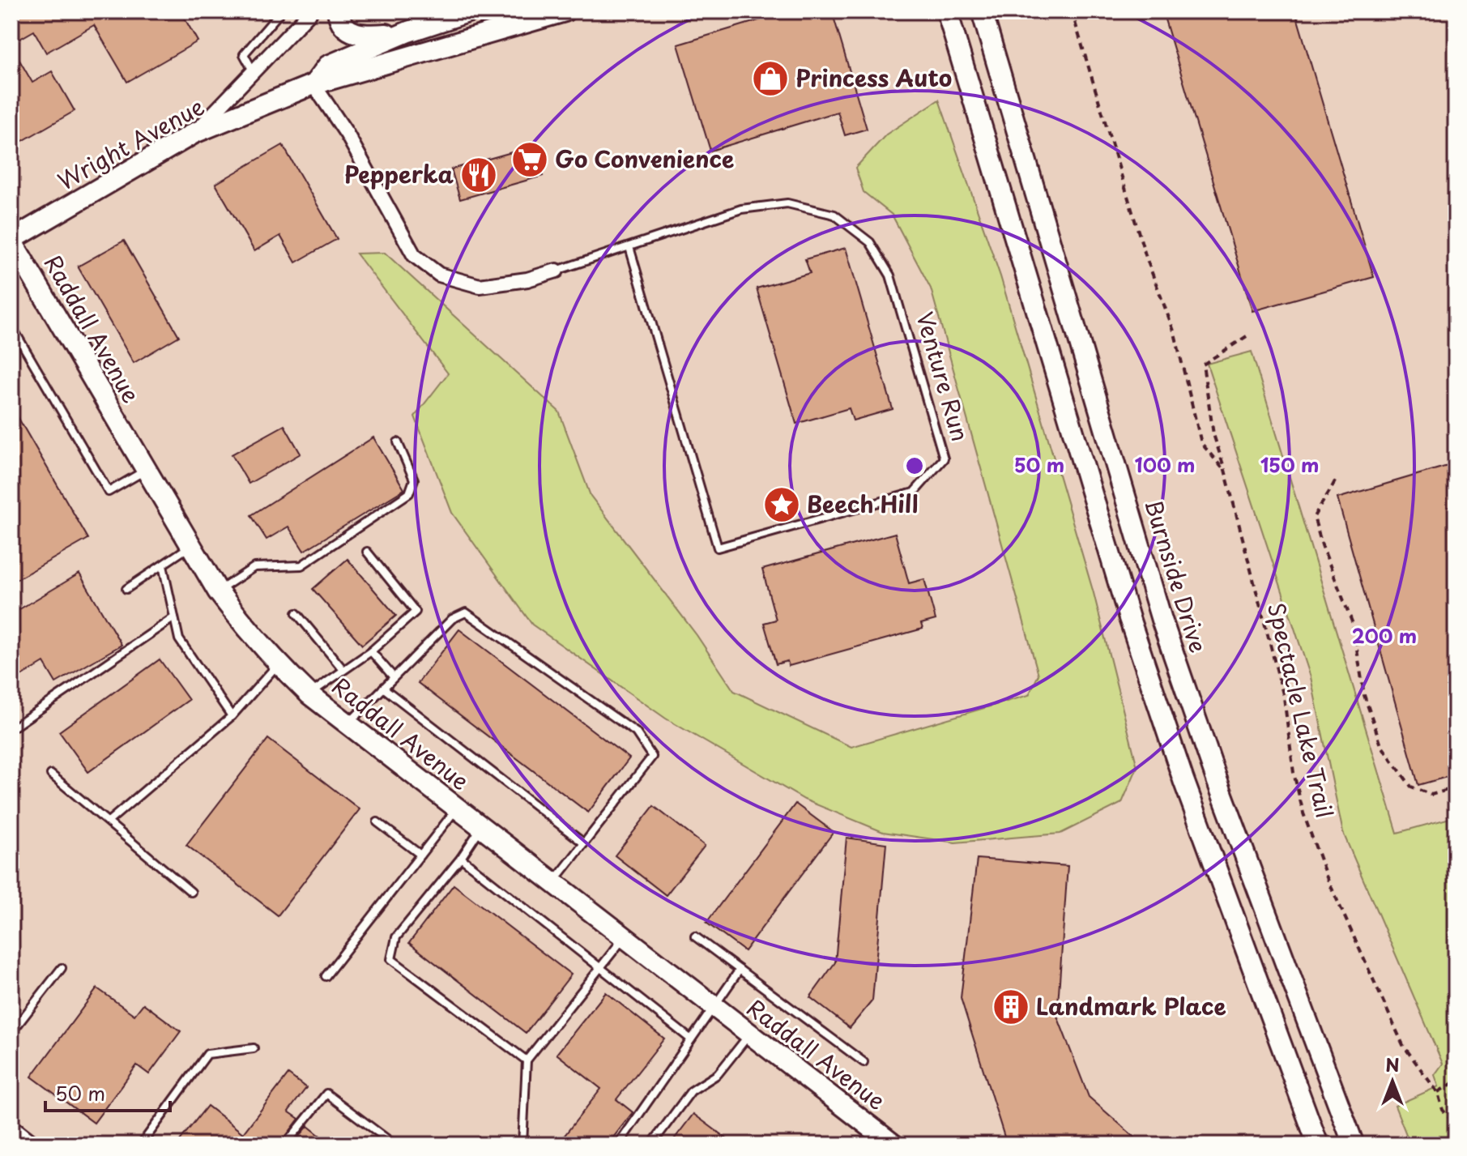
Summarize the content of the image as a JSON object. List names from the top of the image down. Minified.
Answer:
{"streets":{"main road":["Wright Avenue","Raddall Avenue","Burnside Drive"],"street":["Venture Run"],"path":["Spectacle Lake Trail"]},"crossings":[["Wright Avenue","Raddall Avenue"],["Wright Avenue","Venture Run"]],"places":{"shop":["Princess Auto"],"supermarket":["Go Convenience"],"restaurant":["Pepperka"],"place":["Beech Hill"],"building":["Landmark Place"]},"scale_bar":"50 m","north":"top","rings":["50 m","100 m","150 m","200 m"]}
